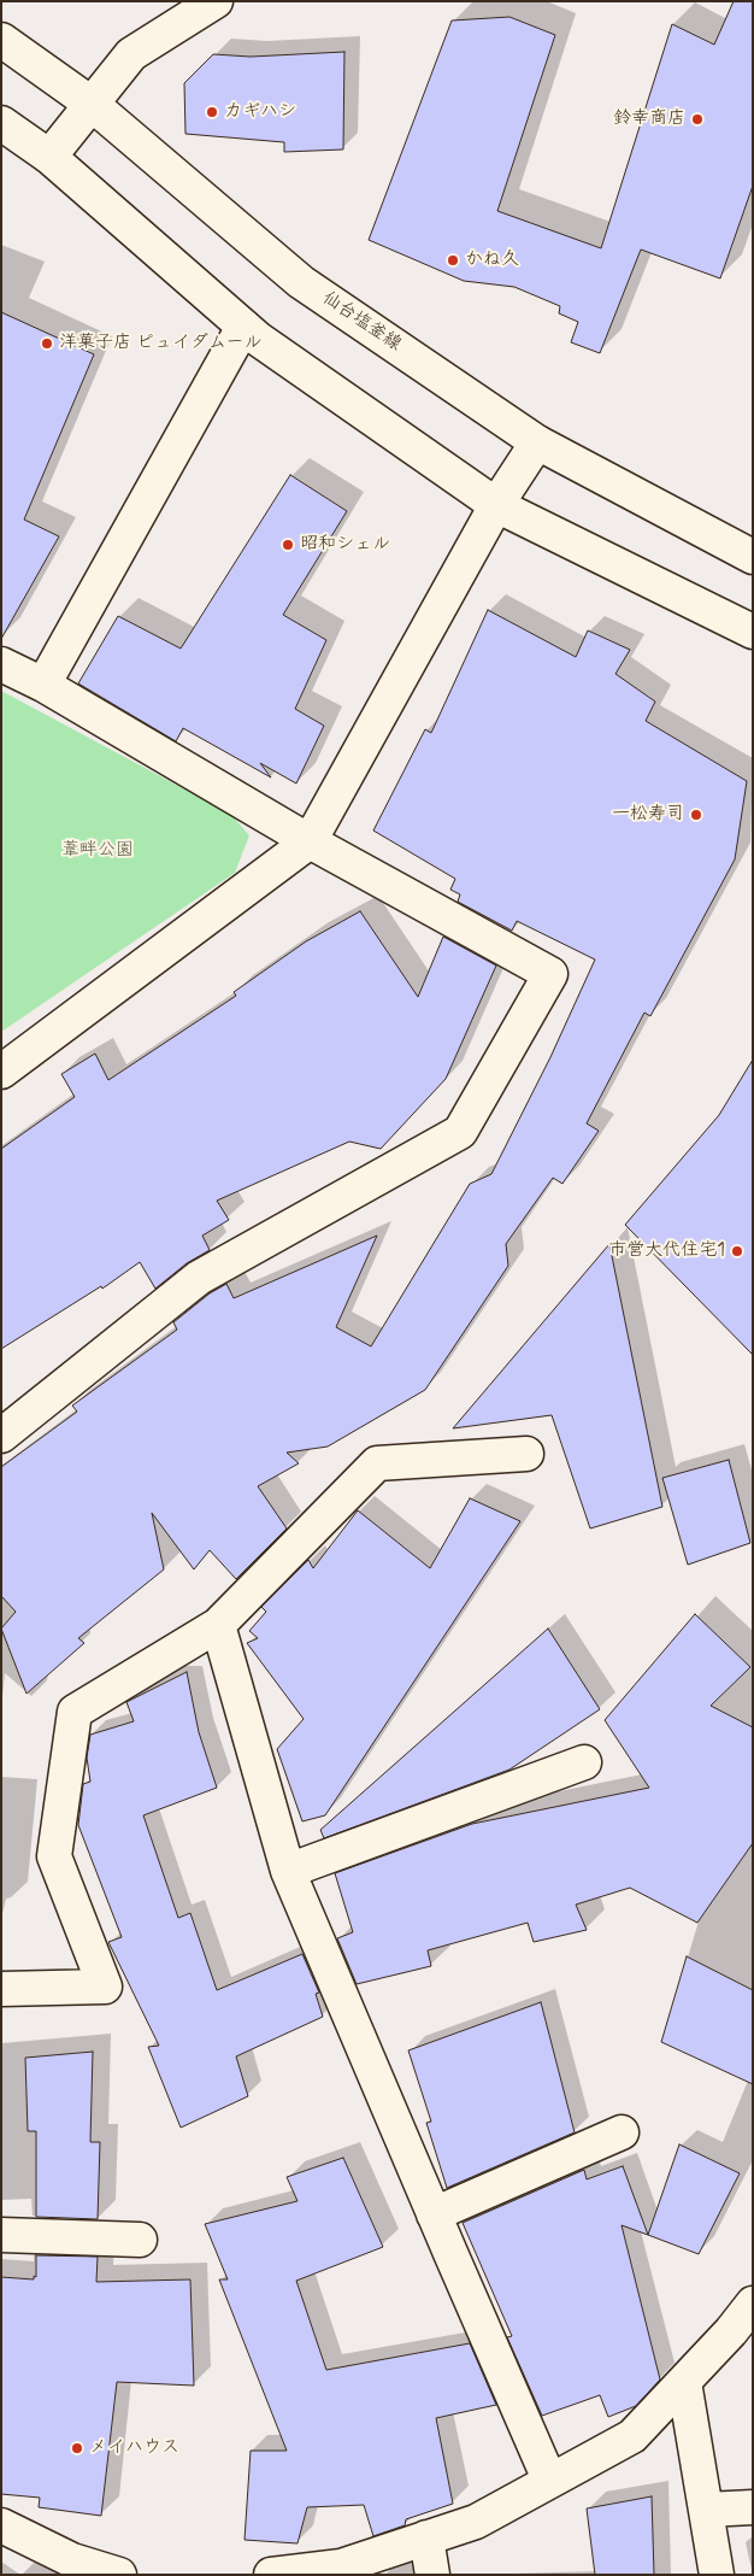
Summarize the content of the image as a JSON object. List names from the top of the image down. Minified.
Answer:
{"streets":{"street":["仙台塩釜線"]},"parks":["葦畔公園"],"places":["カギハシ","鈴幸商店","かね久","洋菓子店 ピュイダムール","昭和シェル","一松寿司","市営大代住宅1","メイハウス"]}
